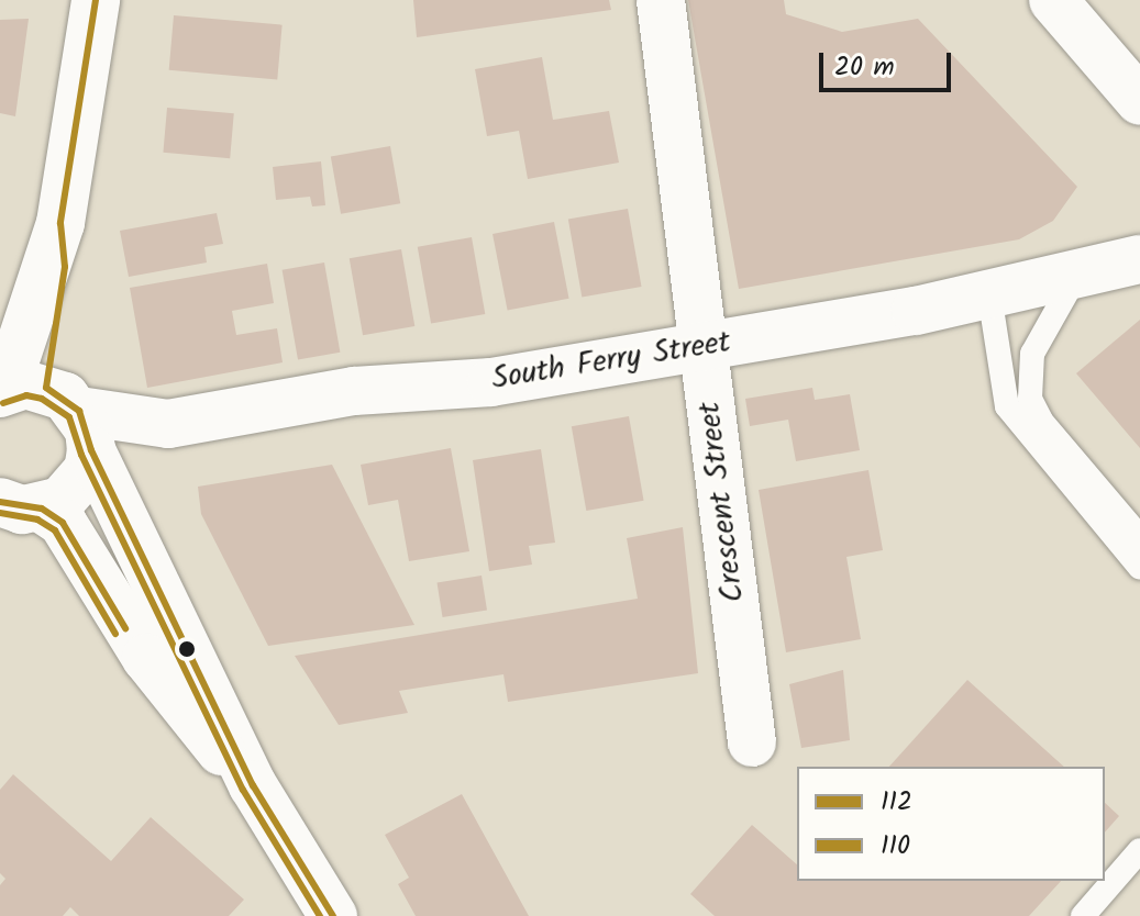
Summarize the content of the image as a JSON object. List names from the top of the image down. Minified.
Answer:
{"streets":{"main road":["South Ferry Street","Crescent Street"]},"crossings":[["South Ferry Street","Crescent Street"]],"lines":["transit line 112","transit line 110"],"legend":["112","110"],"scale_bar":"20 m"}
